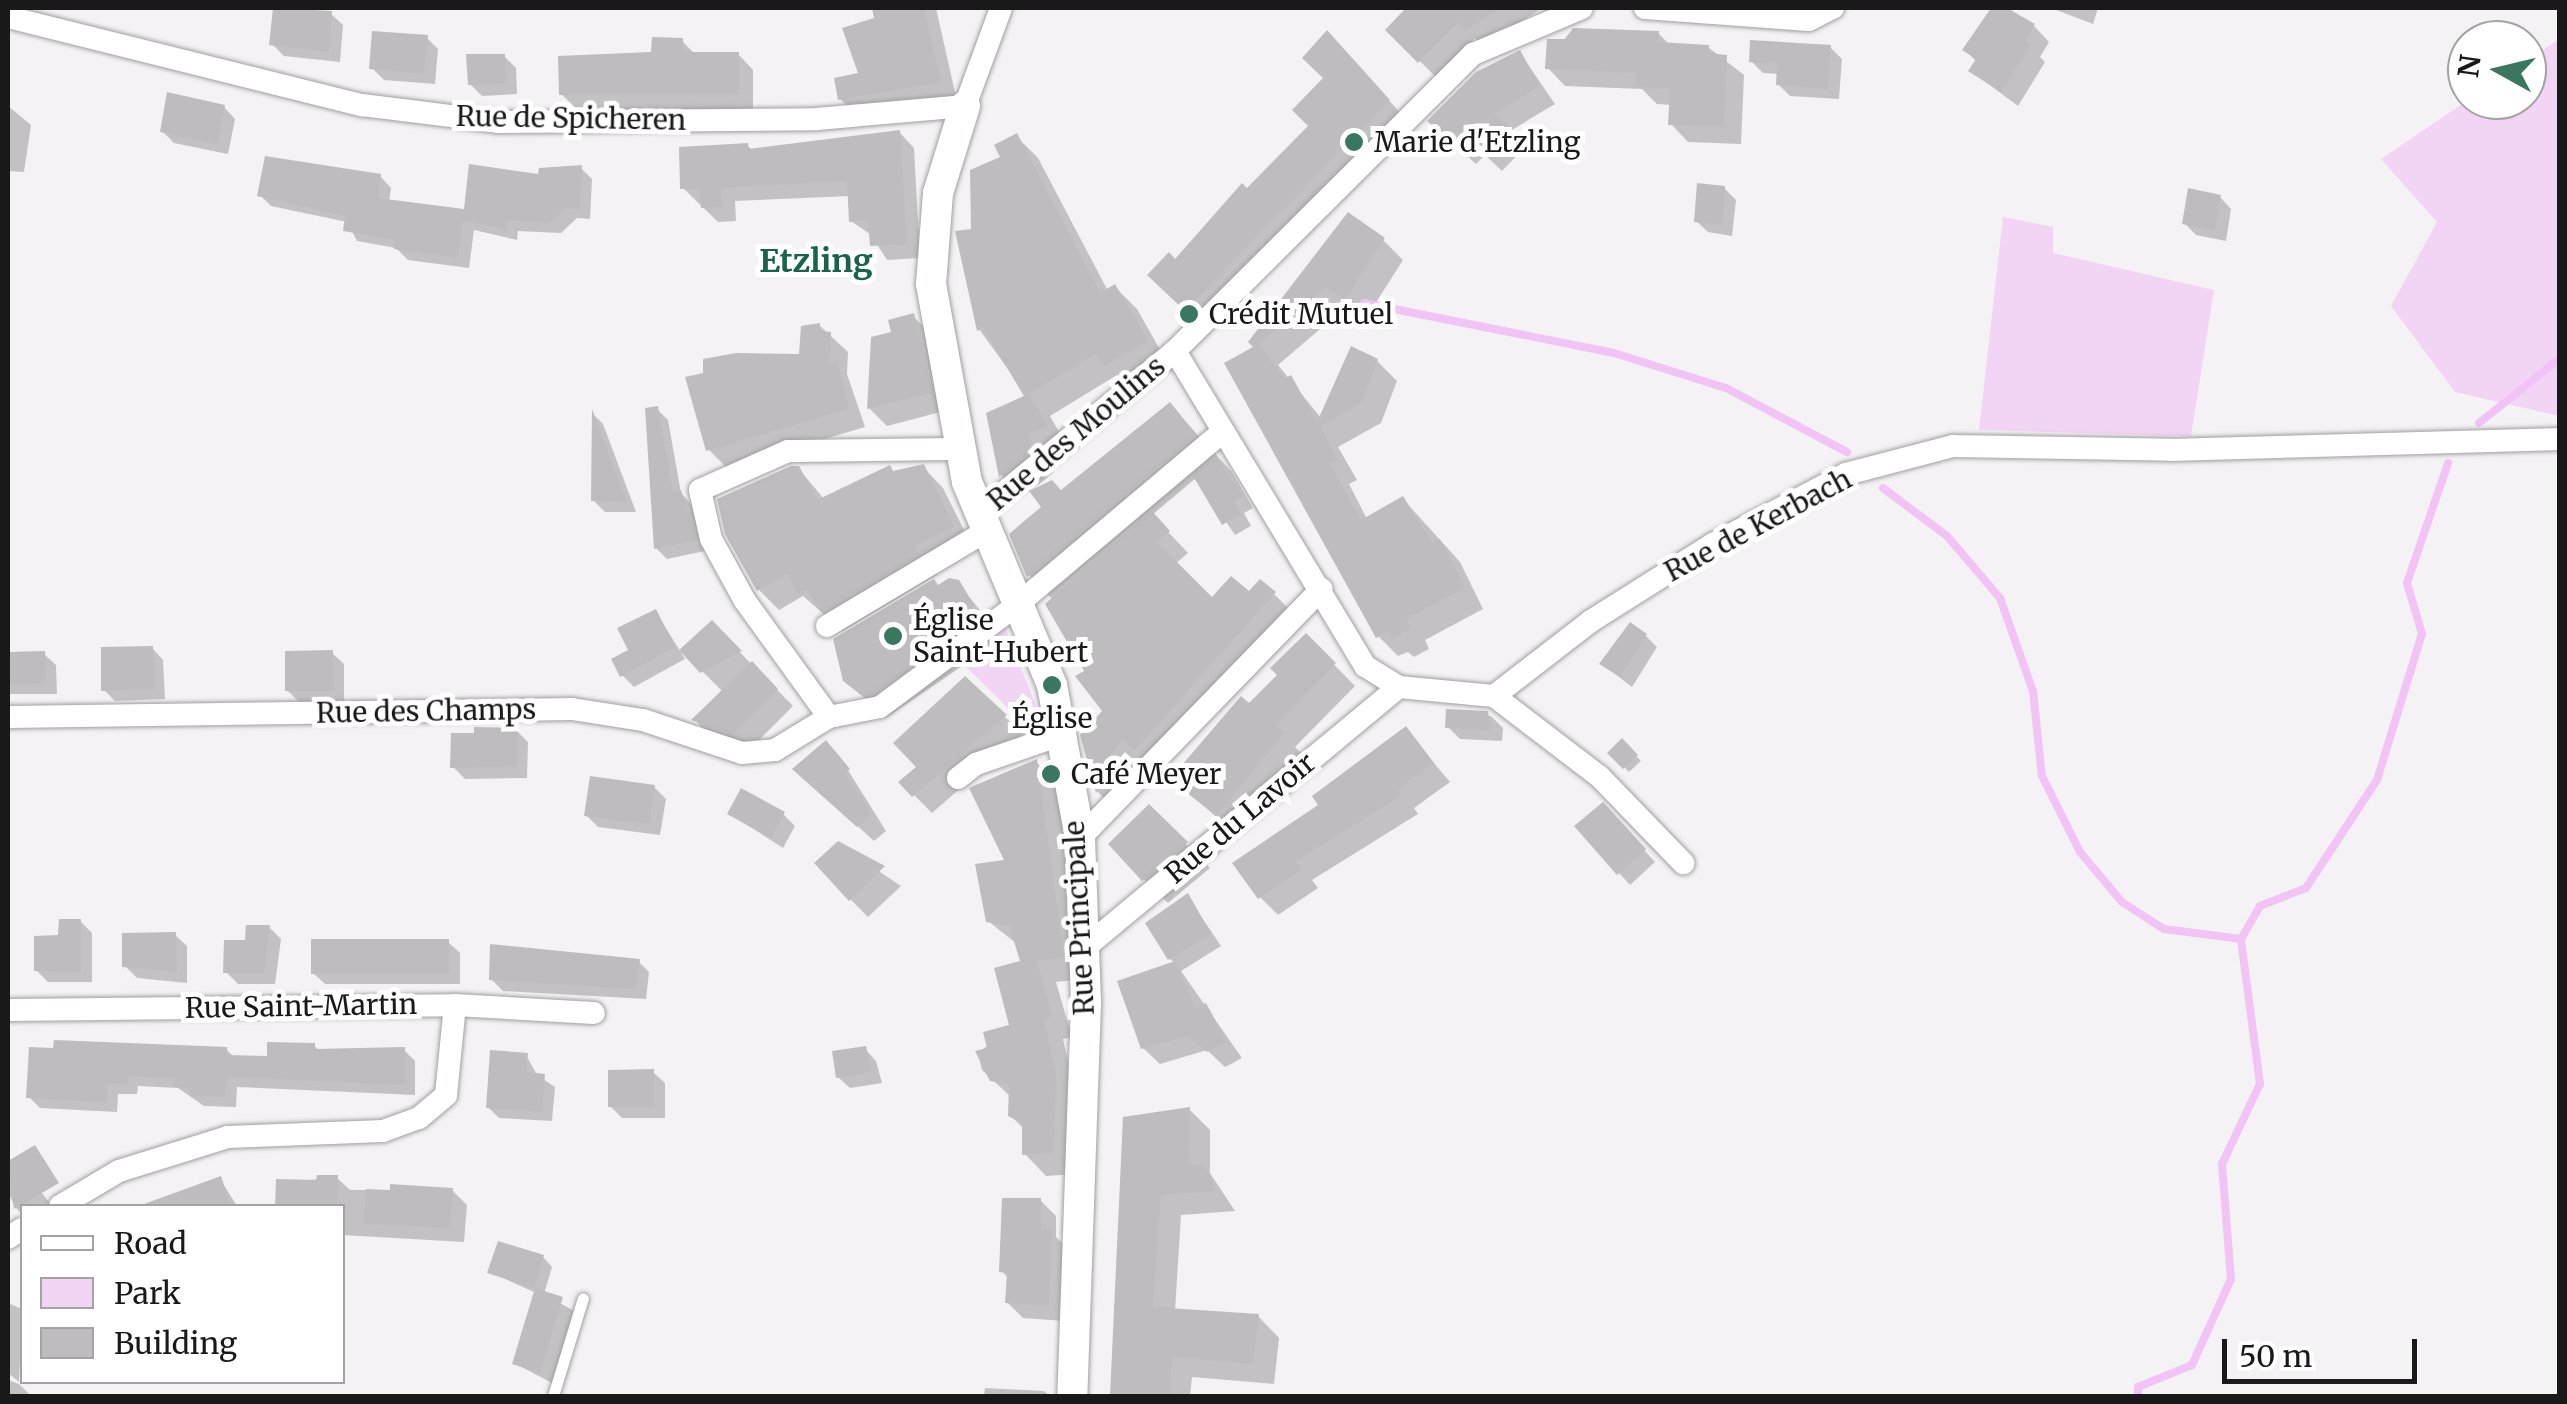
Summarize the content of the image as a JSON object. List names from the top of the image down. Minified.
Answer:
{"streets":{"street":["Rue de Spicheren","Rue des Moulins","Rue de Kerbach","Rue des Champs","Rue du Lavoir","Rue Principale","Rue Saint-Martin"]},"crossings":[["Rue de Spicheren","Rue Principale"],["Rue des Moulins","Rue Principale"],["Rue du Lavoir","Rue Principale"]],"districts":["Etzling"],"places":["Marie d'Etzling","Crédit Mutuel","Église Saint-Hubert","Église","Café Meyer"],"legend":["Road","Park","Building"],"scale_bar":"50 m","north":"left"}
